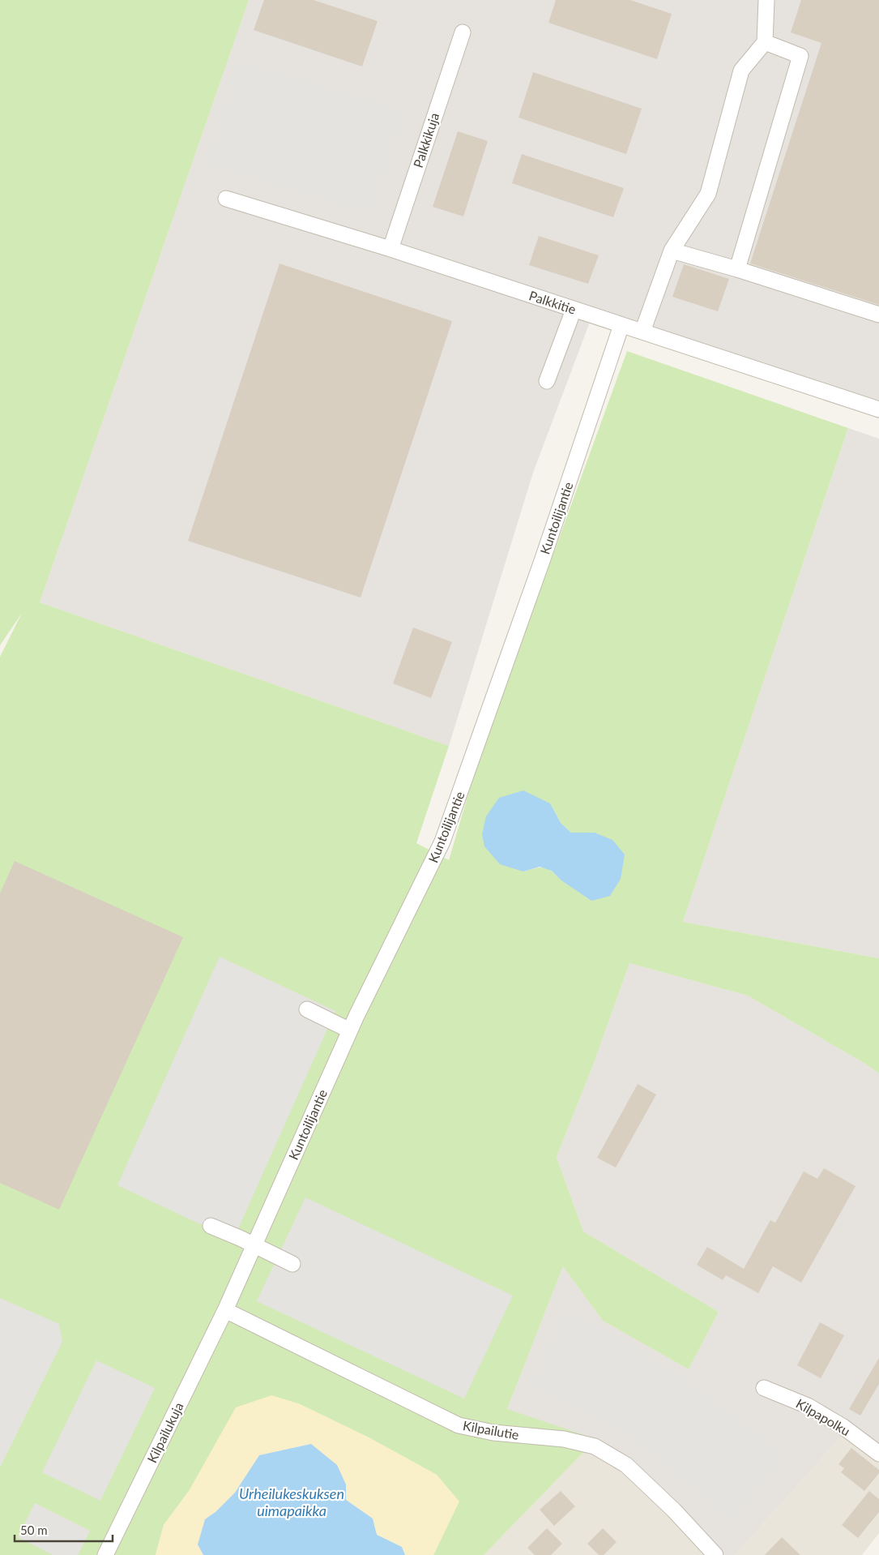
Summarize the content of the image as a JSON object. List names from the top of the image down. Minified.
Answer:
{"streets":{"street":["Palkkikuja","Palkkitie","Kuntoilijantie","Kilpapolku","Kilpailutie","Kilpailukuja"]},"crossings":[["Palkkikuja","Palkkitie"],["Palkkitie","Kuntoilijantie"],["Kuntoilijantie","Kilpailutie"],["Kuntoilijantie","Kilpailukuja"],["Kilpailutie","Kilpailukuja"]],"water":["Urheilukeskuksen uimapaikka"],"scale_bar":"50 m"}
